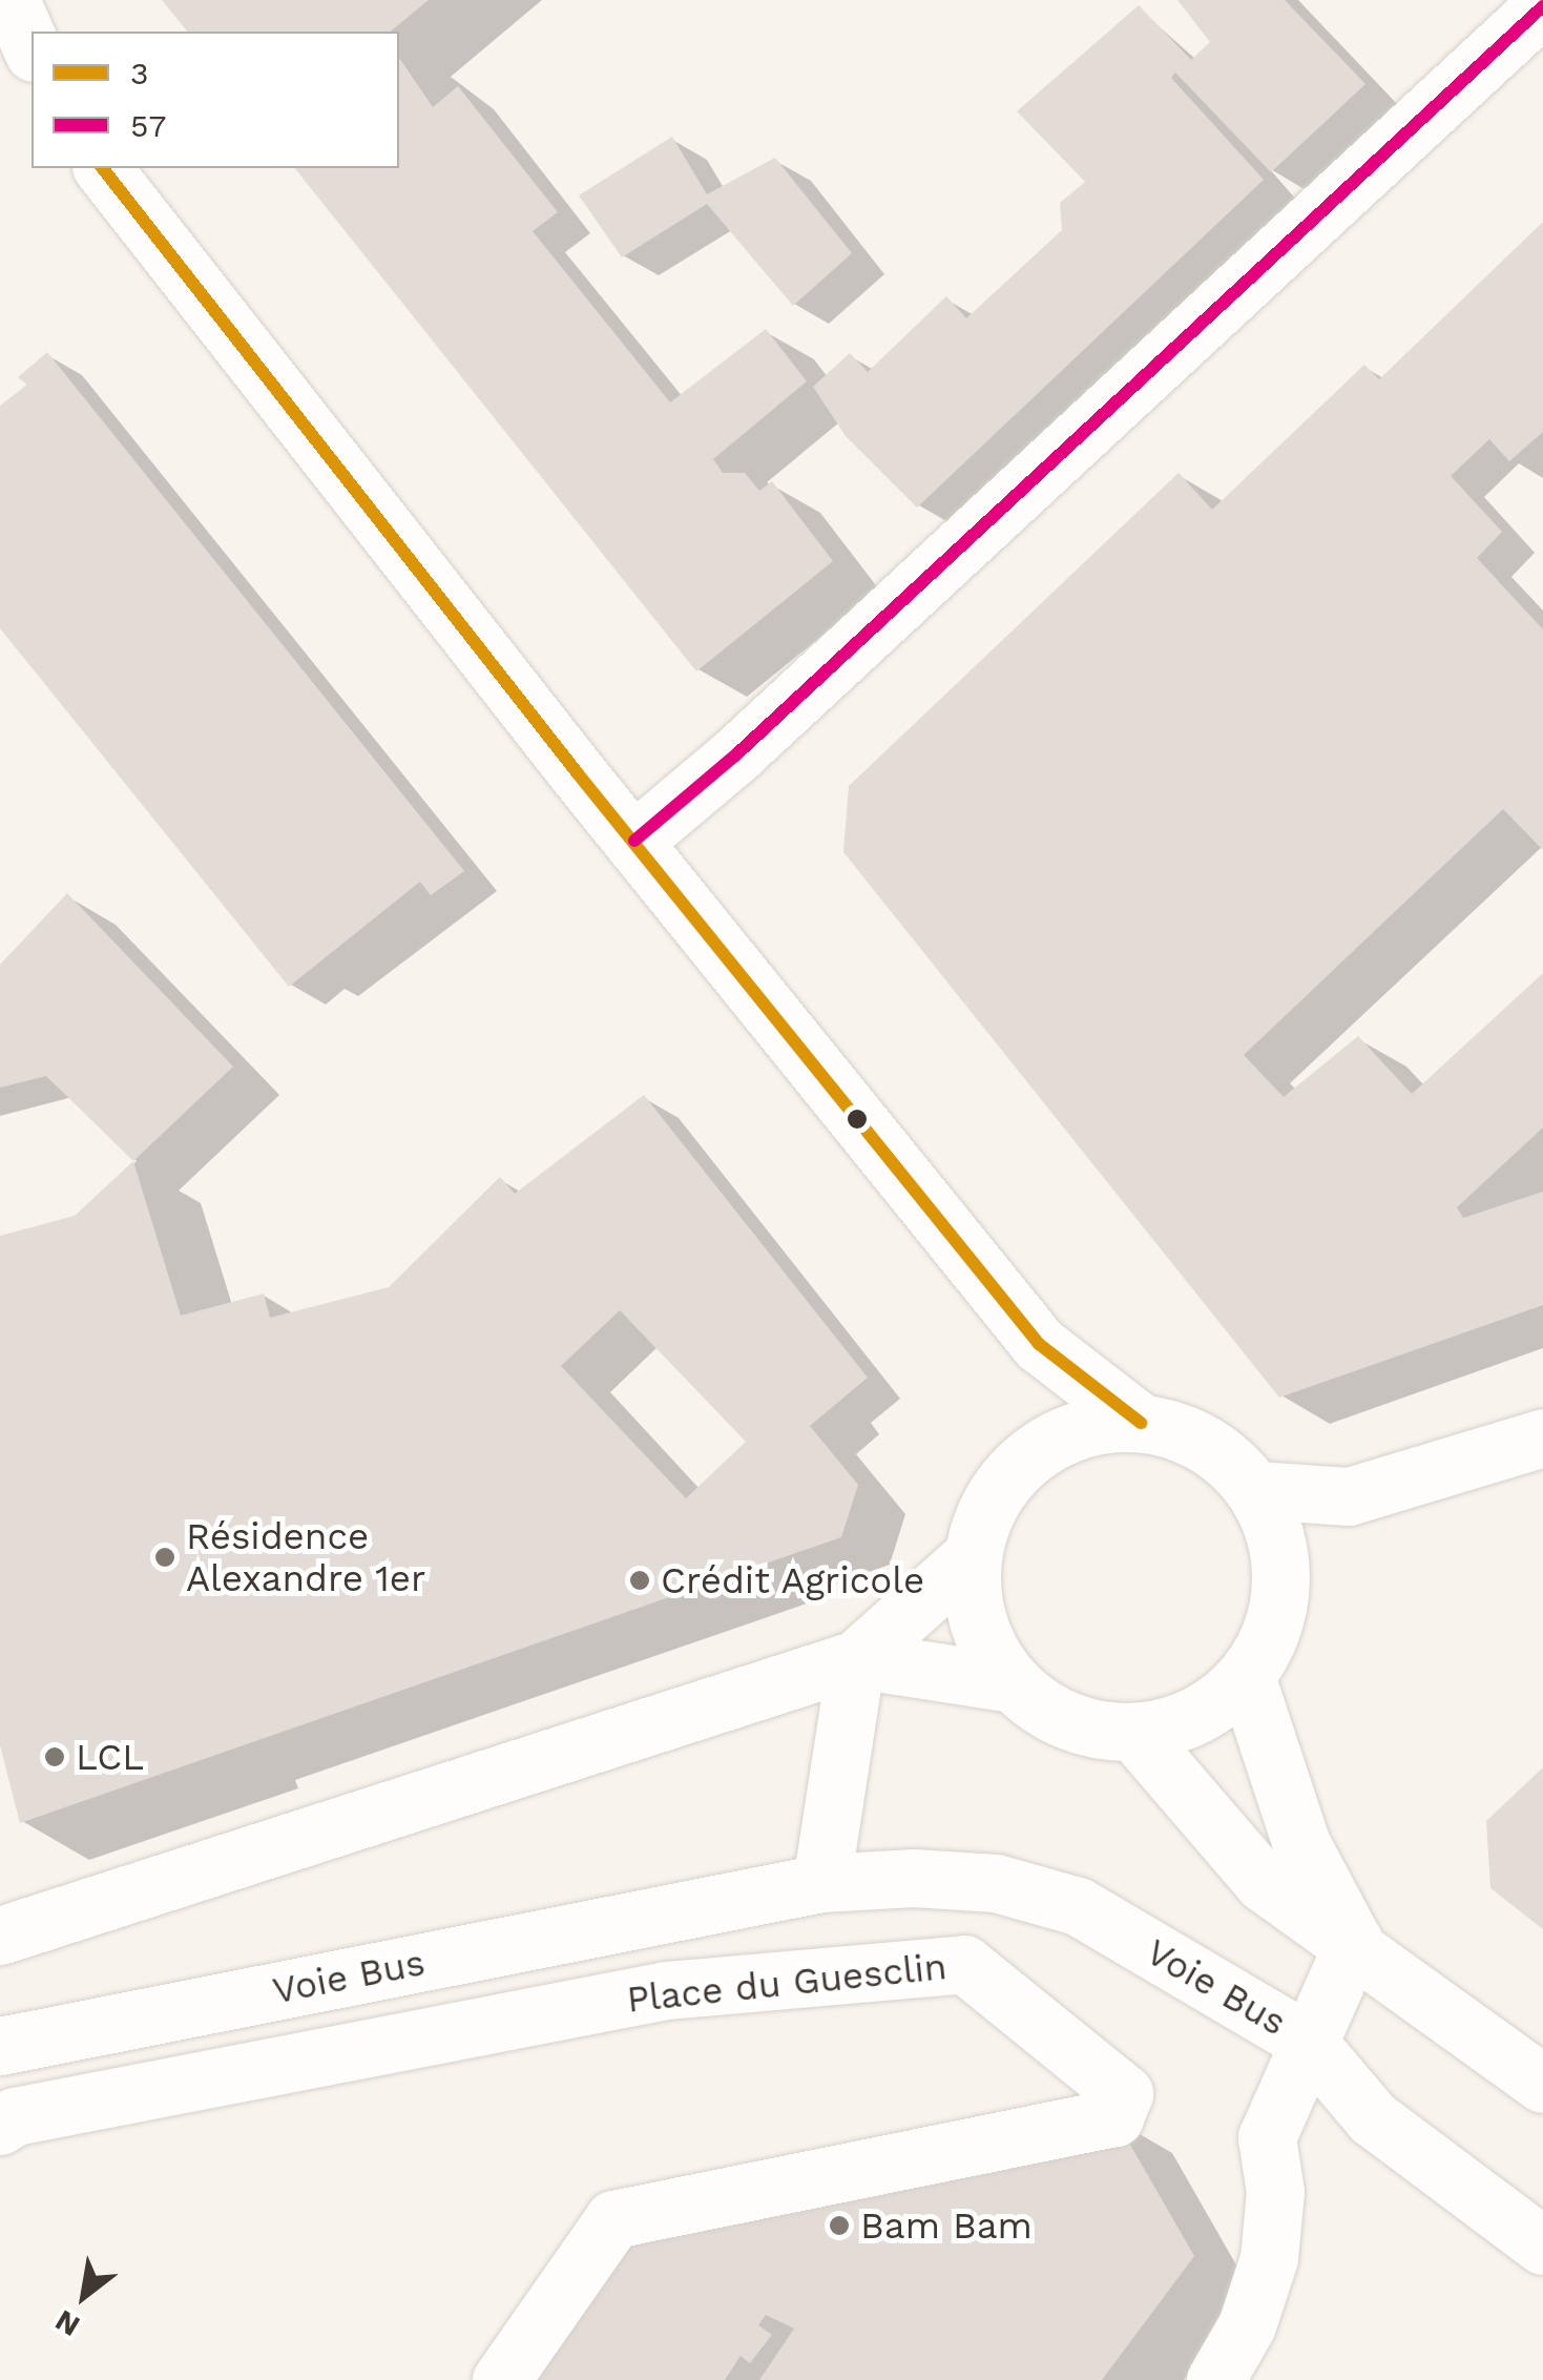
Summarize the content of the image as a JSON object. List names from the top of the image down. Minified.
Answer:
{"streets":{"main road":["Voie Bus","Place du Guesclin"]},"places":["Résidence Alexandre 1er","Crédit Agricole","LCL","Bam Bam"],"lines":["transit line 57","transit line 3"],"legend":["3","57"],"north":"bottom left"}
